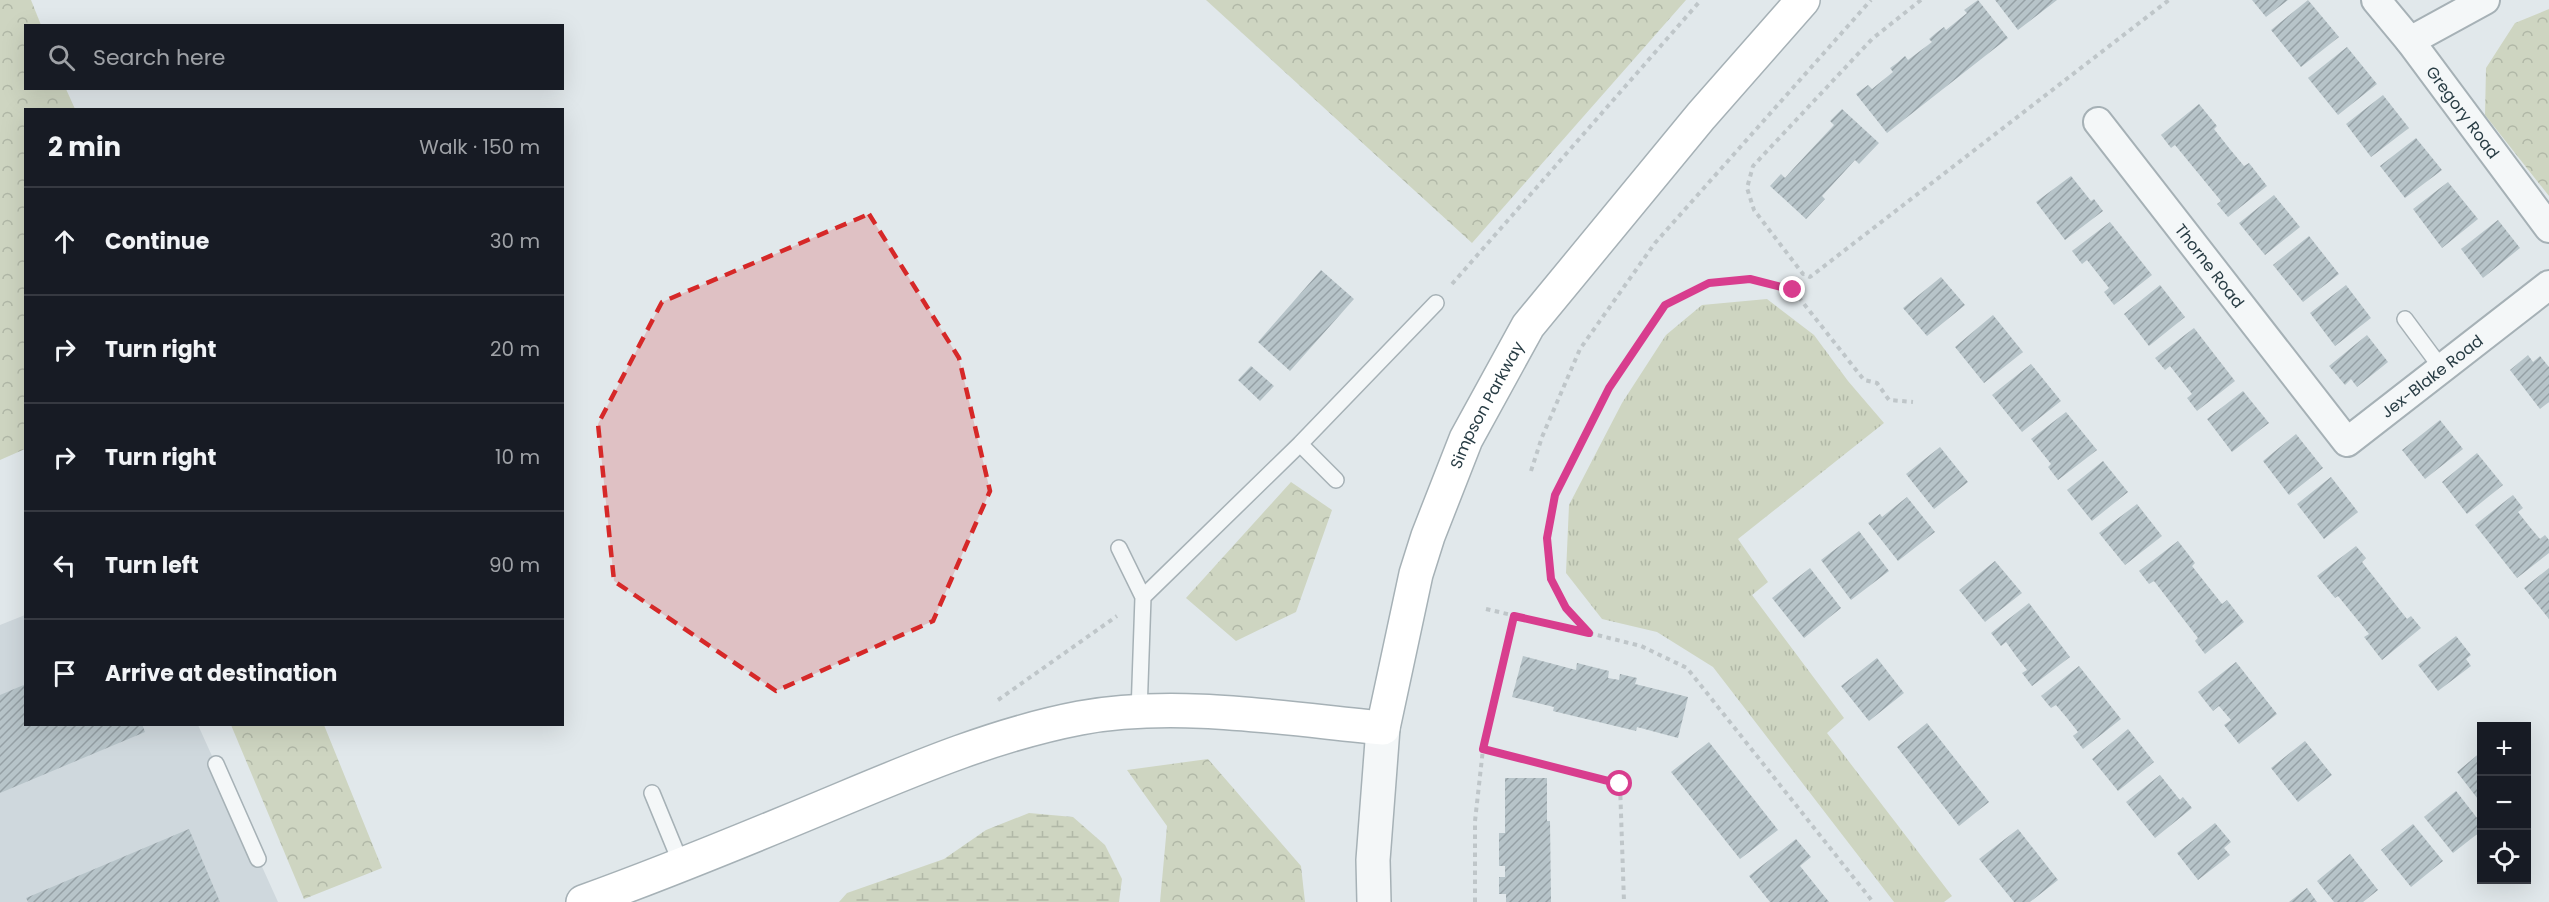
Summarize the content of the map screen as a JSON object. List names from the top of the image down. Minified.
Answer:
{"streets":{"main road":["Simpson Parkway"],"street":["Gregory Road","Thorne Road","Jex-Blake Road"]},"crossings":[["Thorne Road","Jex-Blake Road"]],"page":{"search":"Search here","heading":["2 min","Walk · 150 m"],"list":[["Continue","30 m"],["Turn right","20 m"],["Turn right","10 m"],["Turn left","90 m"],"Arrive at destination"],"map_buttons":["+","−"]}}
